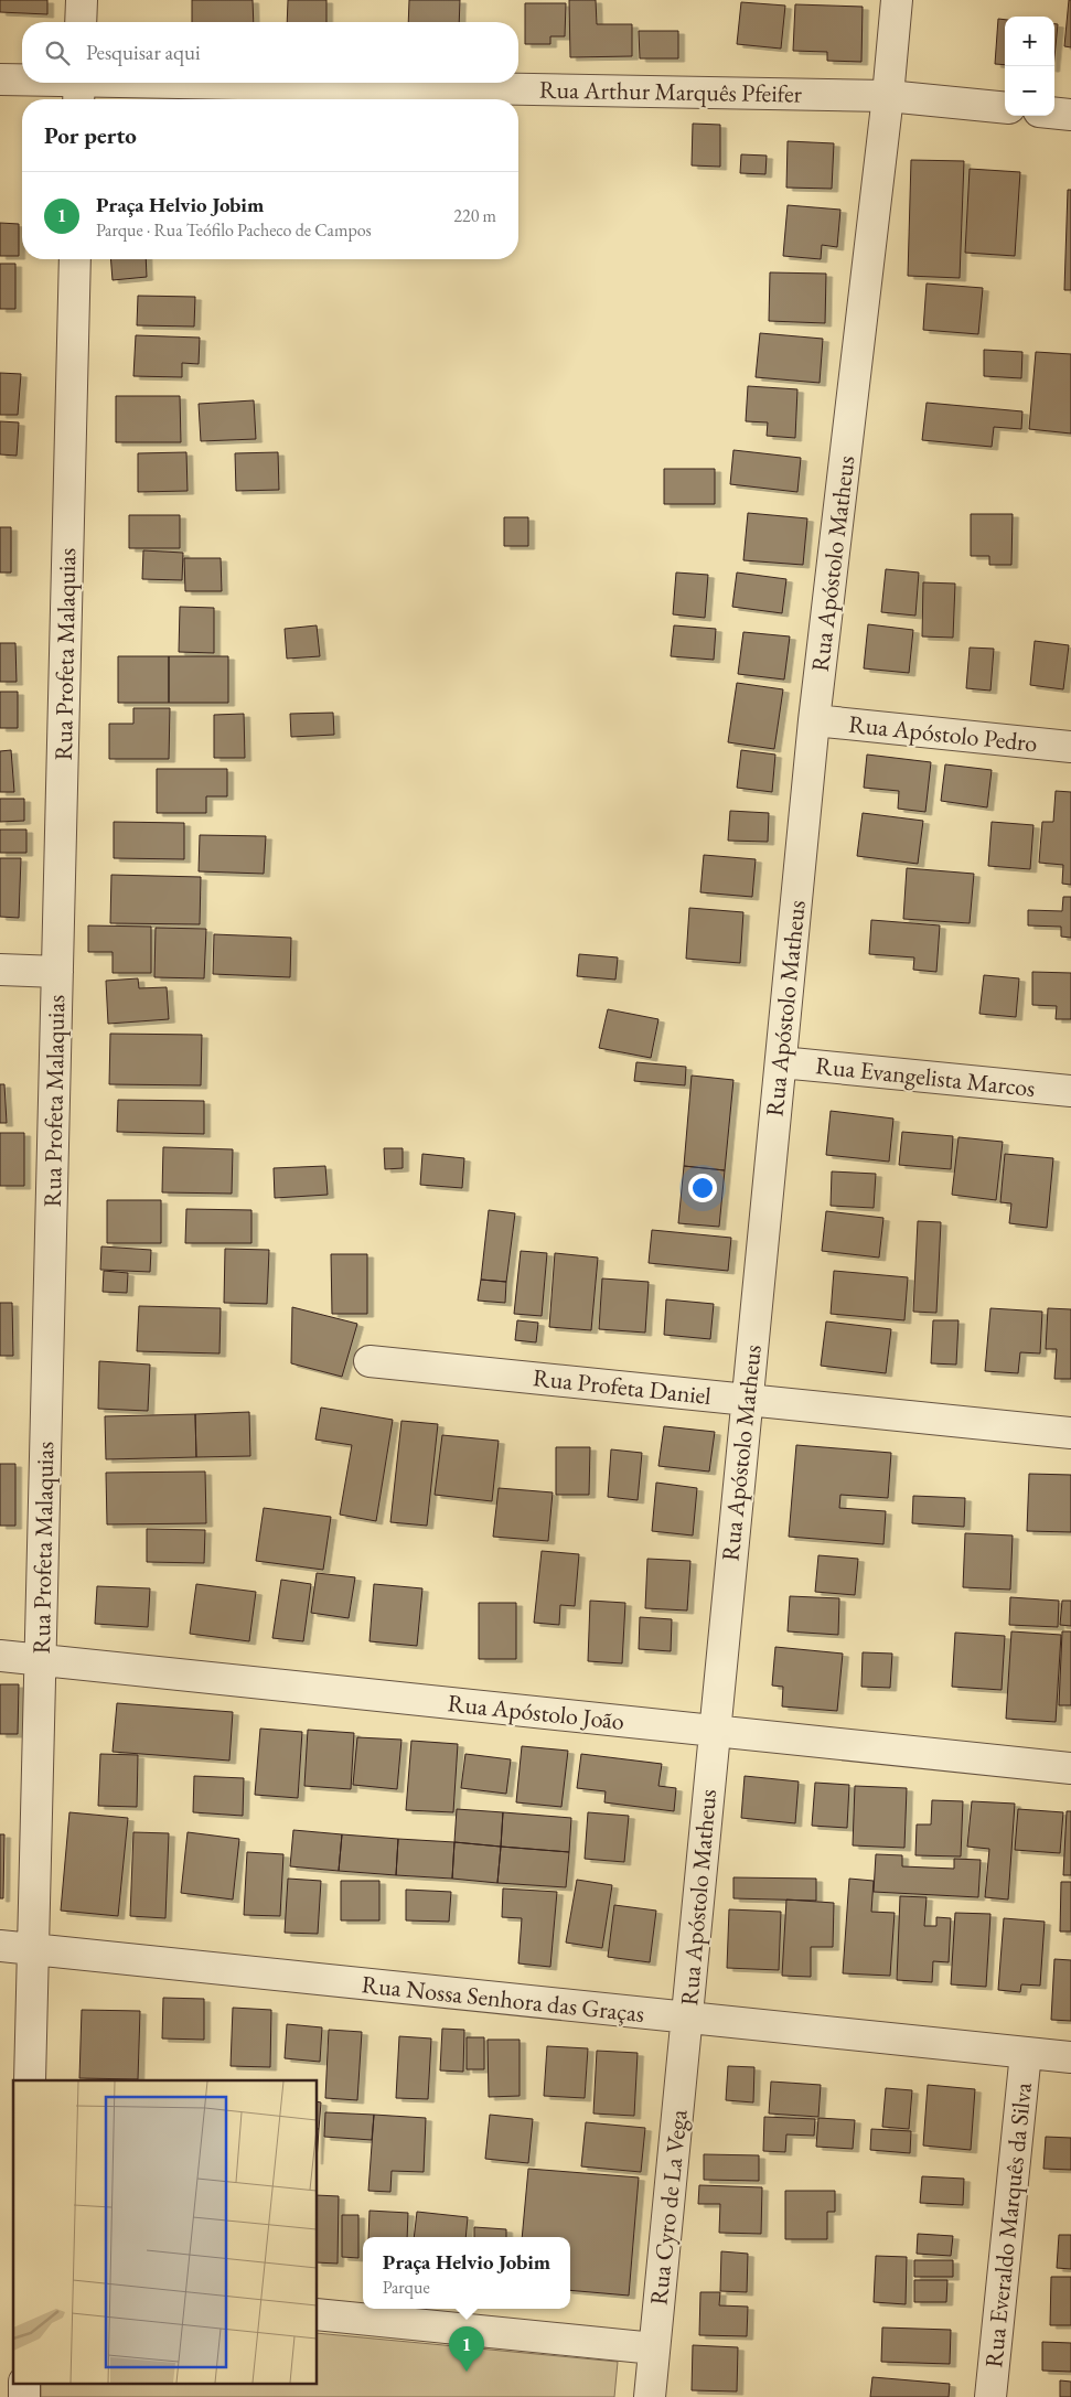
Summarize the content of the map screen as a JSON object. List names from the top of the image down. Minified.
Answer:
{"streets":{"street":["Rua Arthur Marquês Pfeifer","Rua Apóstolo Matheus","Rua Profeta Malaquias","Rua Apóstolo Pedro","Rua Evangelista Marcos","Rua Profeta Daniel","Rua Apóstolo João","Rua Nossa Senhora das Graças","Rua Cyro de La Vega","Rua Everaldo Marquês da Silva"]},"crossings":[["Rua Arthur Marquês Pfeifer","Rua Apóstolo Matheus"],["Rua Apóstolo Matheus","Rua Apóstolo Pedro"],["Rua Apóstolo Matheus","Rua Evangelista Marcos"],["Rua Apóstolo Matheus","Rua Profeta Daniel"],["Rua Apóstolo Matheus","Rua Apóstolo João"],["Rua Apóstolo Matheus","Rua Nossa Senhora das Graças"],["Rua Apóstolo Matheus","Rua Cyro de La Vega"],["Rua Profeta Malaquias","Rua Apóstolo João"],["Rua Profeta Malaquias","Rua Nossa Senhora das Graças"],["Rua Nossa Senhora das Graças","Rua Cyro de La Vega"],["Rua Nossa Senhora das Graças","Rua Everaldo Marquês da Silva"]],"page":{"map_buttons":["+","−"],"search":"Pesquisar aqui","heading":"Por perto","list":[{"mark":"1","name":"Praça Helvio Jobim","note":"Parque · Rua Teófilo Pacheco de Campos","value":"220 m"}],"popup":["Praça Helvio Jobim","Parque"],"pins":"1"}}
